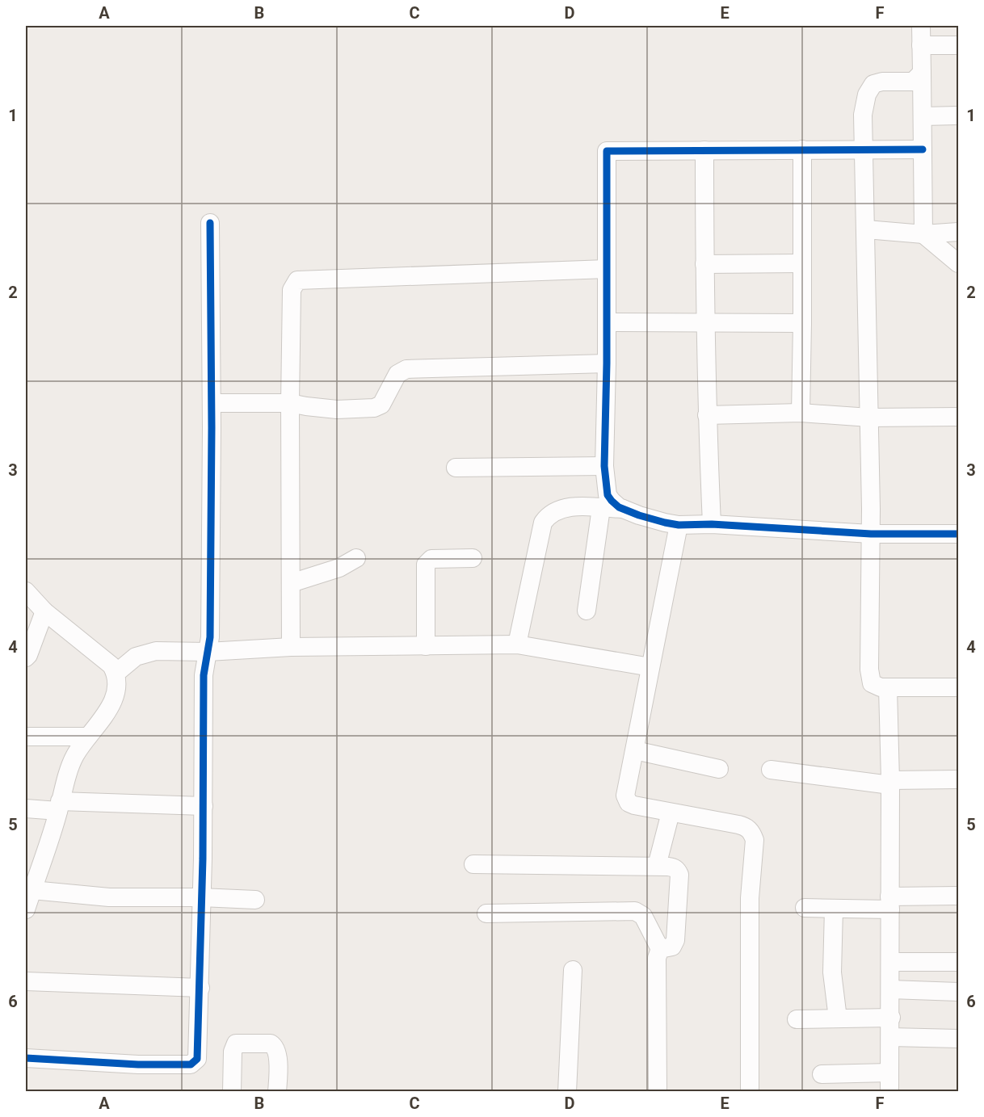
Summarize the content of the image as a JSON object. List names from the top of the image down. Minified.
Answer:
{"grid":{"columns":["A","B","C","D","E","F"],"rows":["1","2","3","4","5","6"]}}
